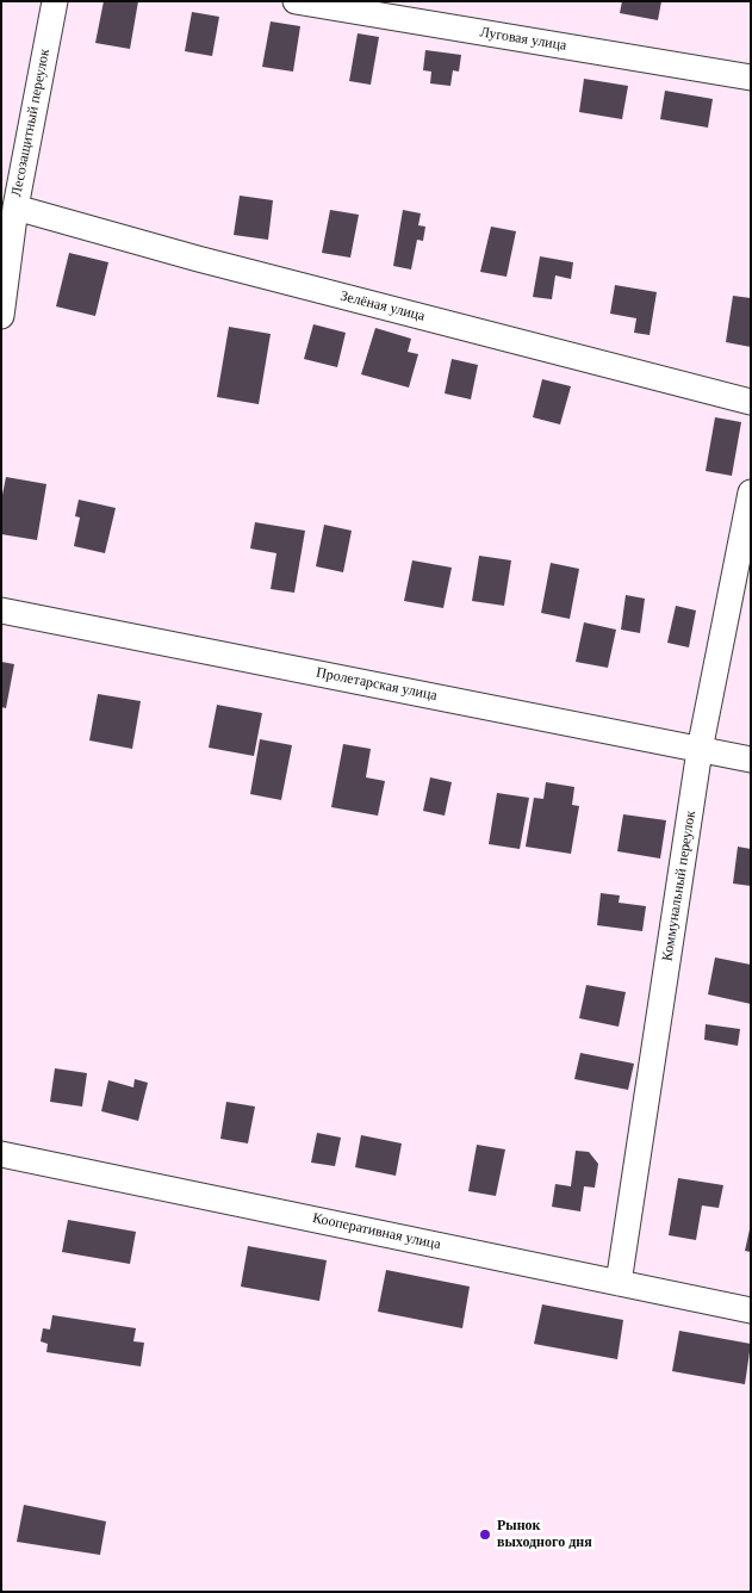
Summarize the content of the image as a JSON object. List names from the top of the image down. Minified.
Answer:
{"streets":{"street":["Луговая улица","Лесозащитный переулок","Зелёная улица","Пролетарская улица","Коммунальный переулок","Кооперативная улица"]},"crossings":[["Лесозащитный переулок","Зелёная улица"],["Пролетарская улица","Коммунальный переулок"],["Коммунальный переулок","Кооперативная улица"]],"places":["Рынок выходного дня"]}
